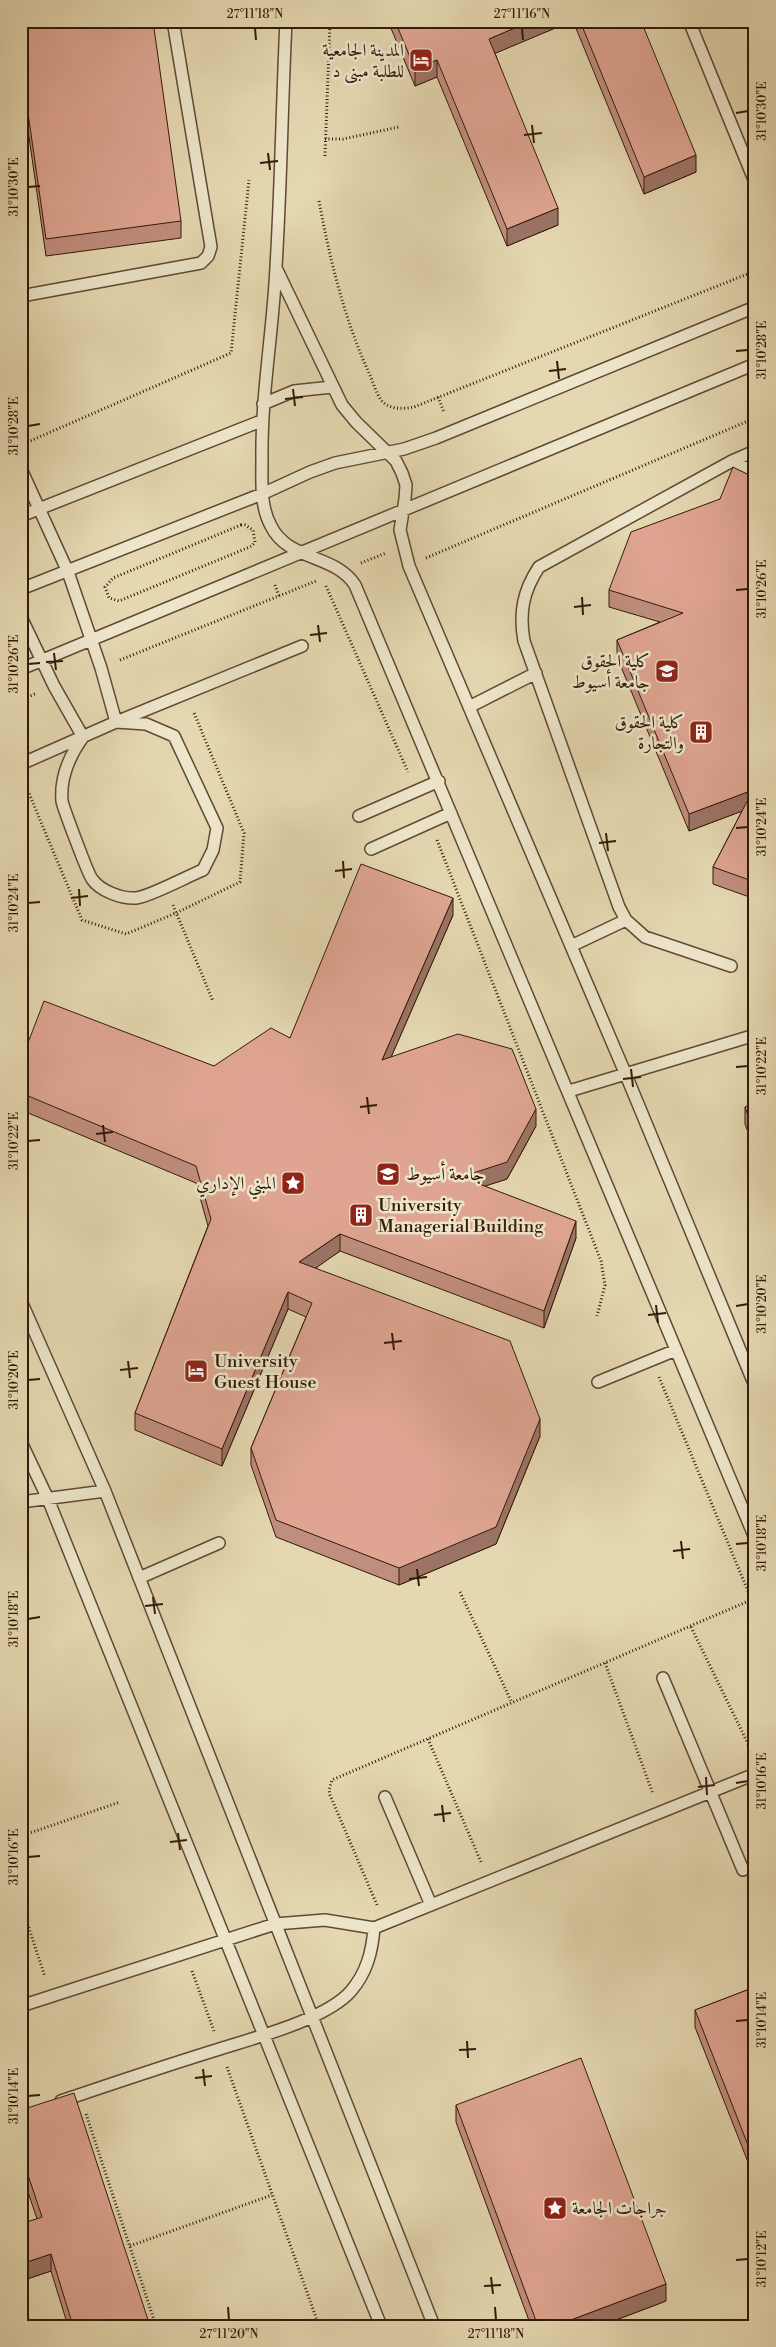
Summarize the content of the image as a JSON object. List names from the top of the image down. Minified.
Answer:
{"places":{"hotel":["المدينة الجامعية للطلبة مبنى د","University Guest House"],"school or university":["كلية الحقوق جامعة أسيوط","جامعة أسيوط"],"building":["كلية الحقوق والتجارة","University Managerial Building"],"place":["المبني الإداري","جراجات الجامعة"]},"coordinates":["27°11'18\"N","27°11'16\"N","31°10'30\"E","31°10'28\"E","31°10'26\"E","31°10'24\"E","31°10'22\"E","31°10'20\"E","31°10'18\"E","31°10'16\"E","31°10'14\"E","31°10'12\"E","27°11'20\"N"]}
